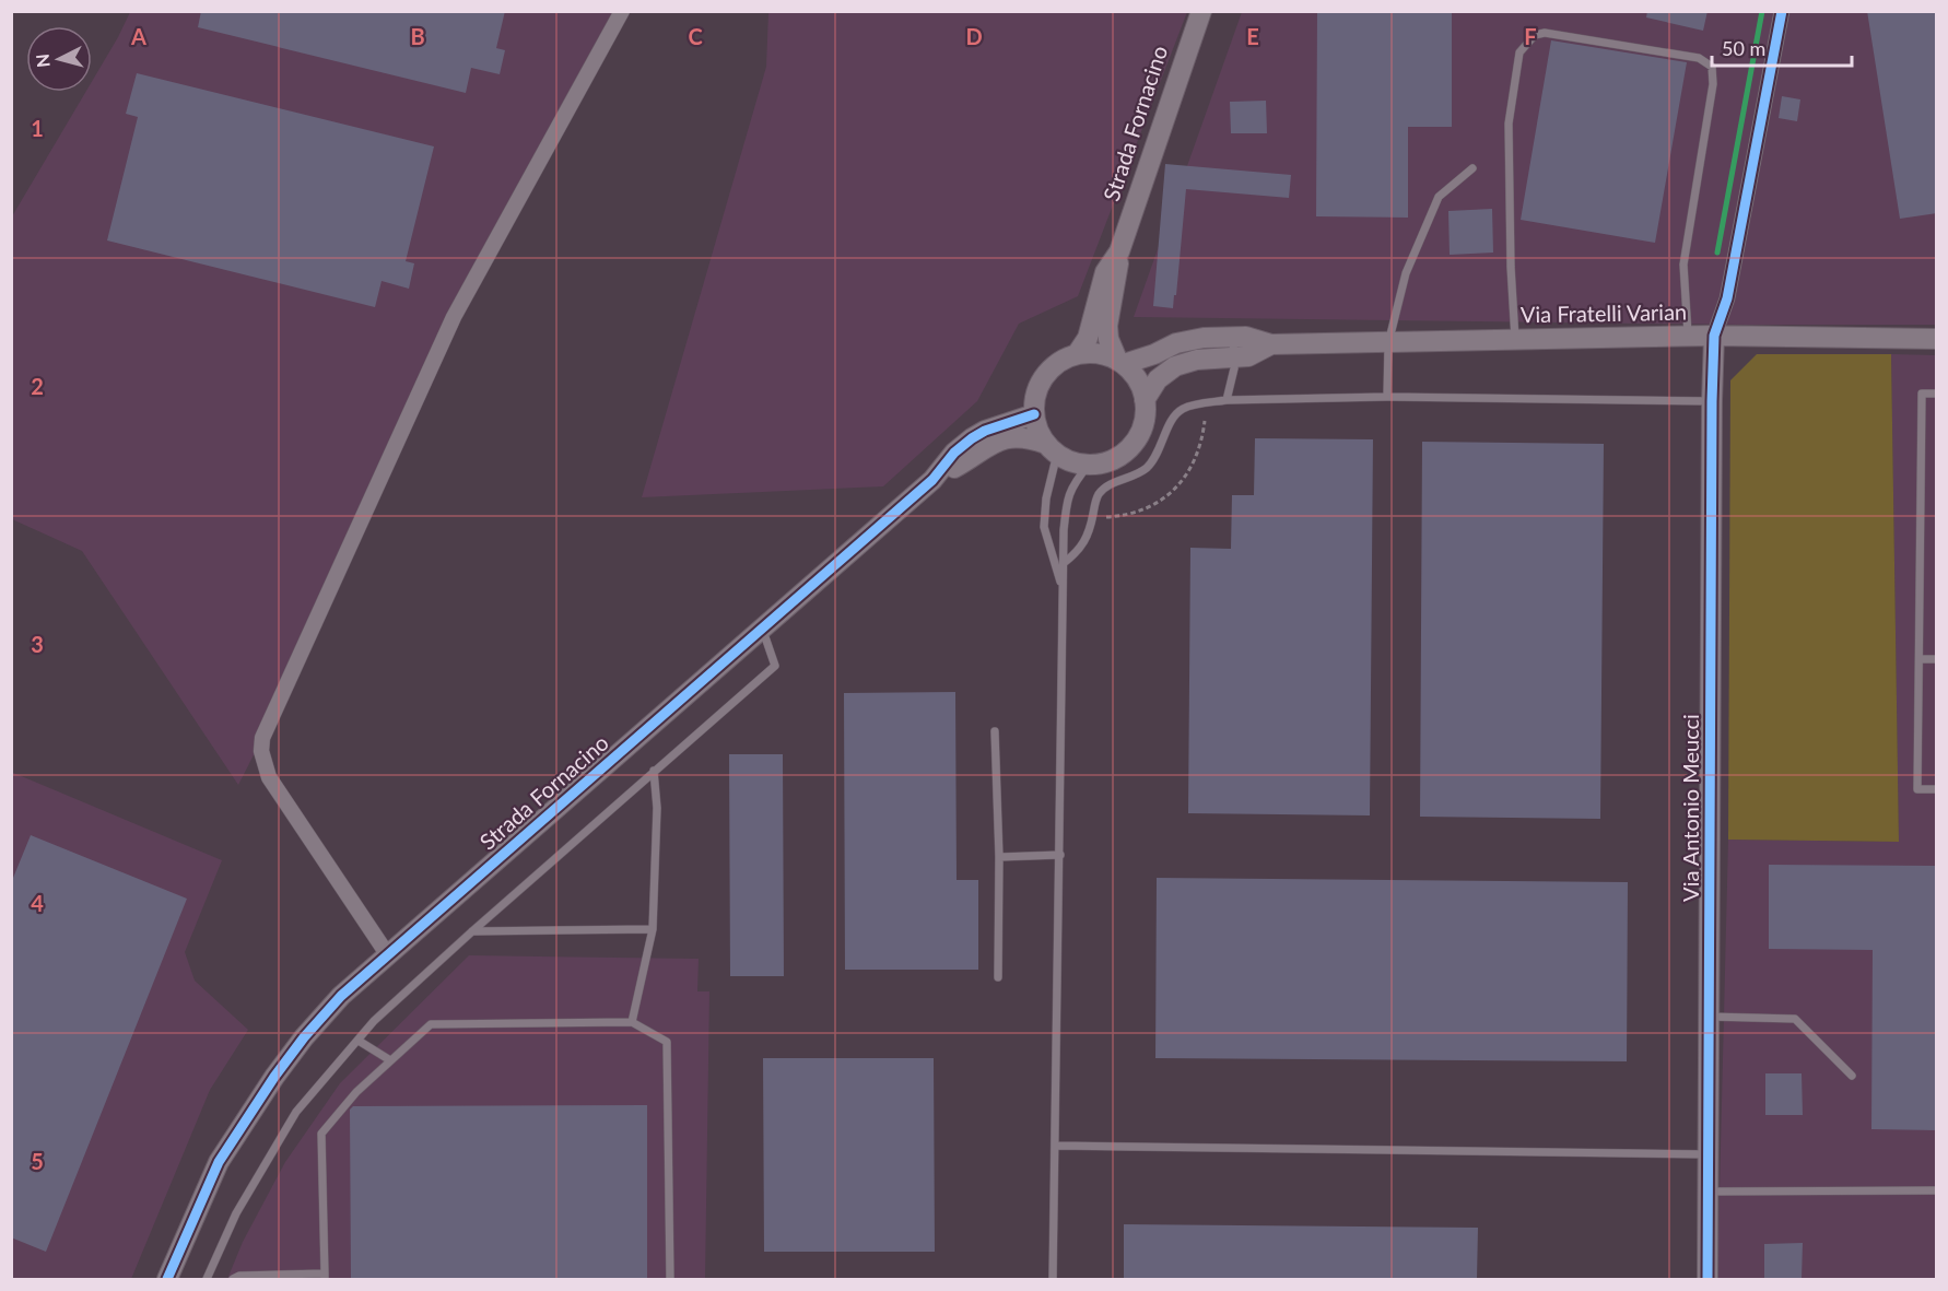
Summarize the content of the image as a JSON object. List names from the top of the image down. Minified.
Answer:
{"streets":{"street":["Strada Fornacino","Via Fratelli Varian","Via Antonio Meucci"]},"crossings":[["Strada Fornacino","Via Fratelli Varian"],["Via Fratelli Varian","Via Antonio Meucci"]],"scale_bar":"50 m","north":"left","grid":{"columns":["A","B","C","D","E","F"],"rows":["1","2","3","4","5"]}}
